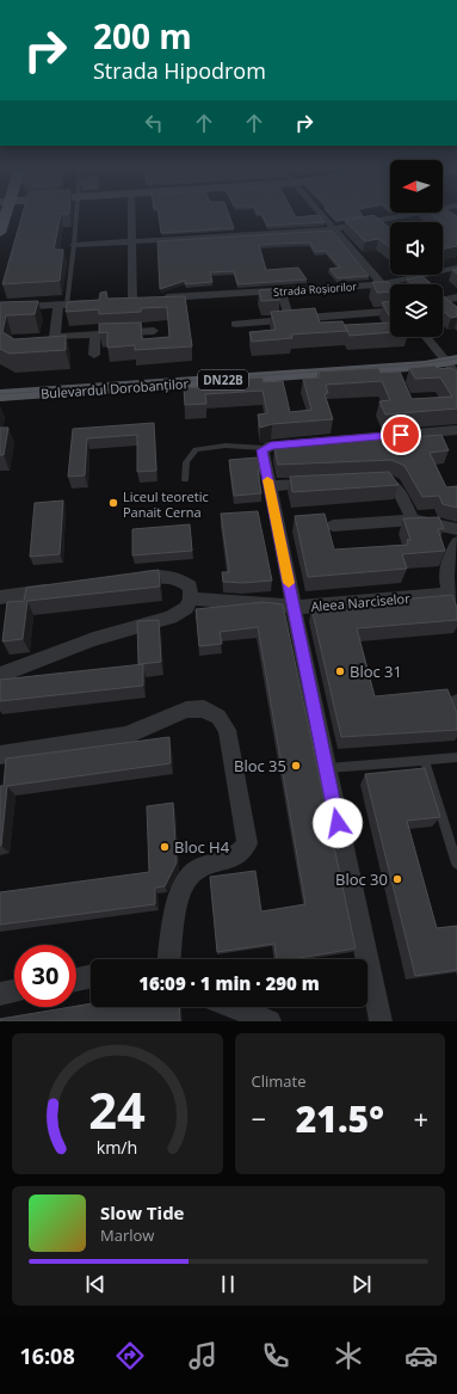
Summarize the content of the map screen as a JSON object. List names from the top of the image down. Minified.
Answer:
{"streets":{"main road":["DN22B","Bulevardul Dorobanților"],"street":["Strada Roșiorilor","Aleea Narciselor"]},"places":["Liceul teoretic Panait Cerna","Bloc 31","Bloc 35","Bloc H4","Bloc 30"],"north":"left","page":{"turn":["200 m","Strada Hipodrom"],"limit":"30","trip":"16:09 · 1 min · 290 m","tile":"Climate","heat":["−","21.5°","+"],"song":["Slow Tide","Marlow"],"tabs":"16:08","gauge":["24","km/h"]}}
